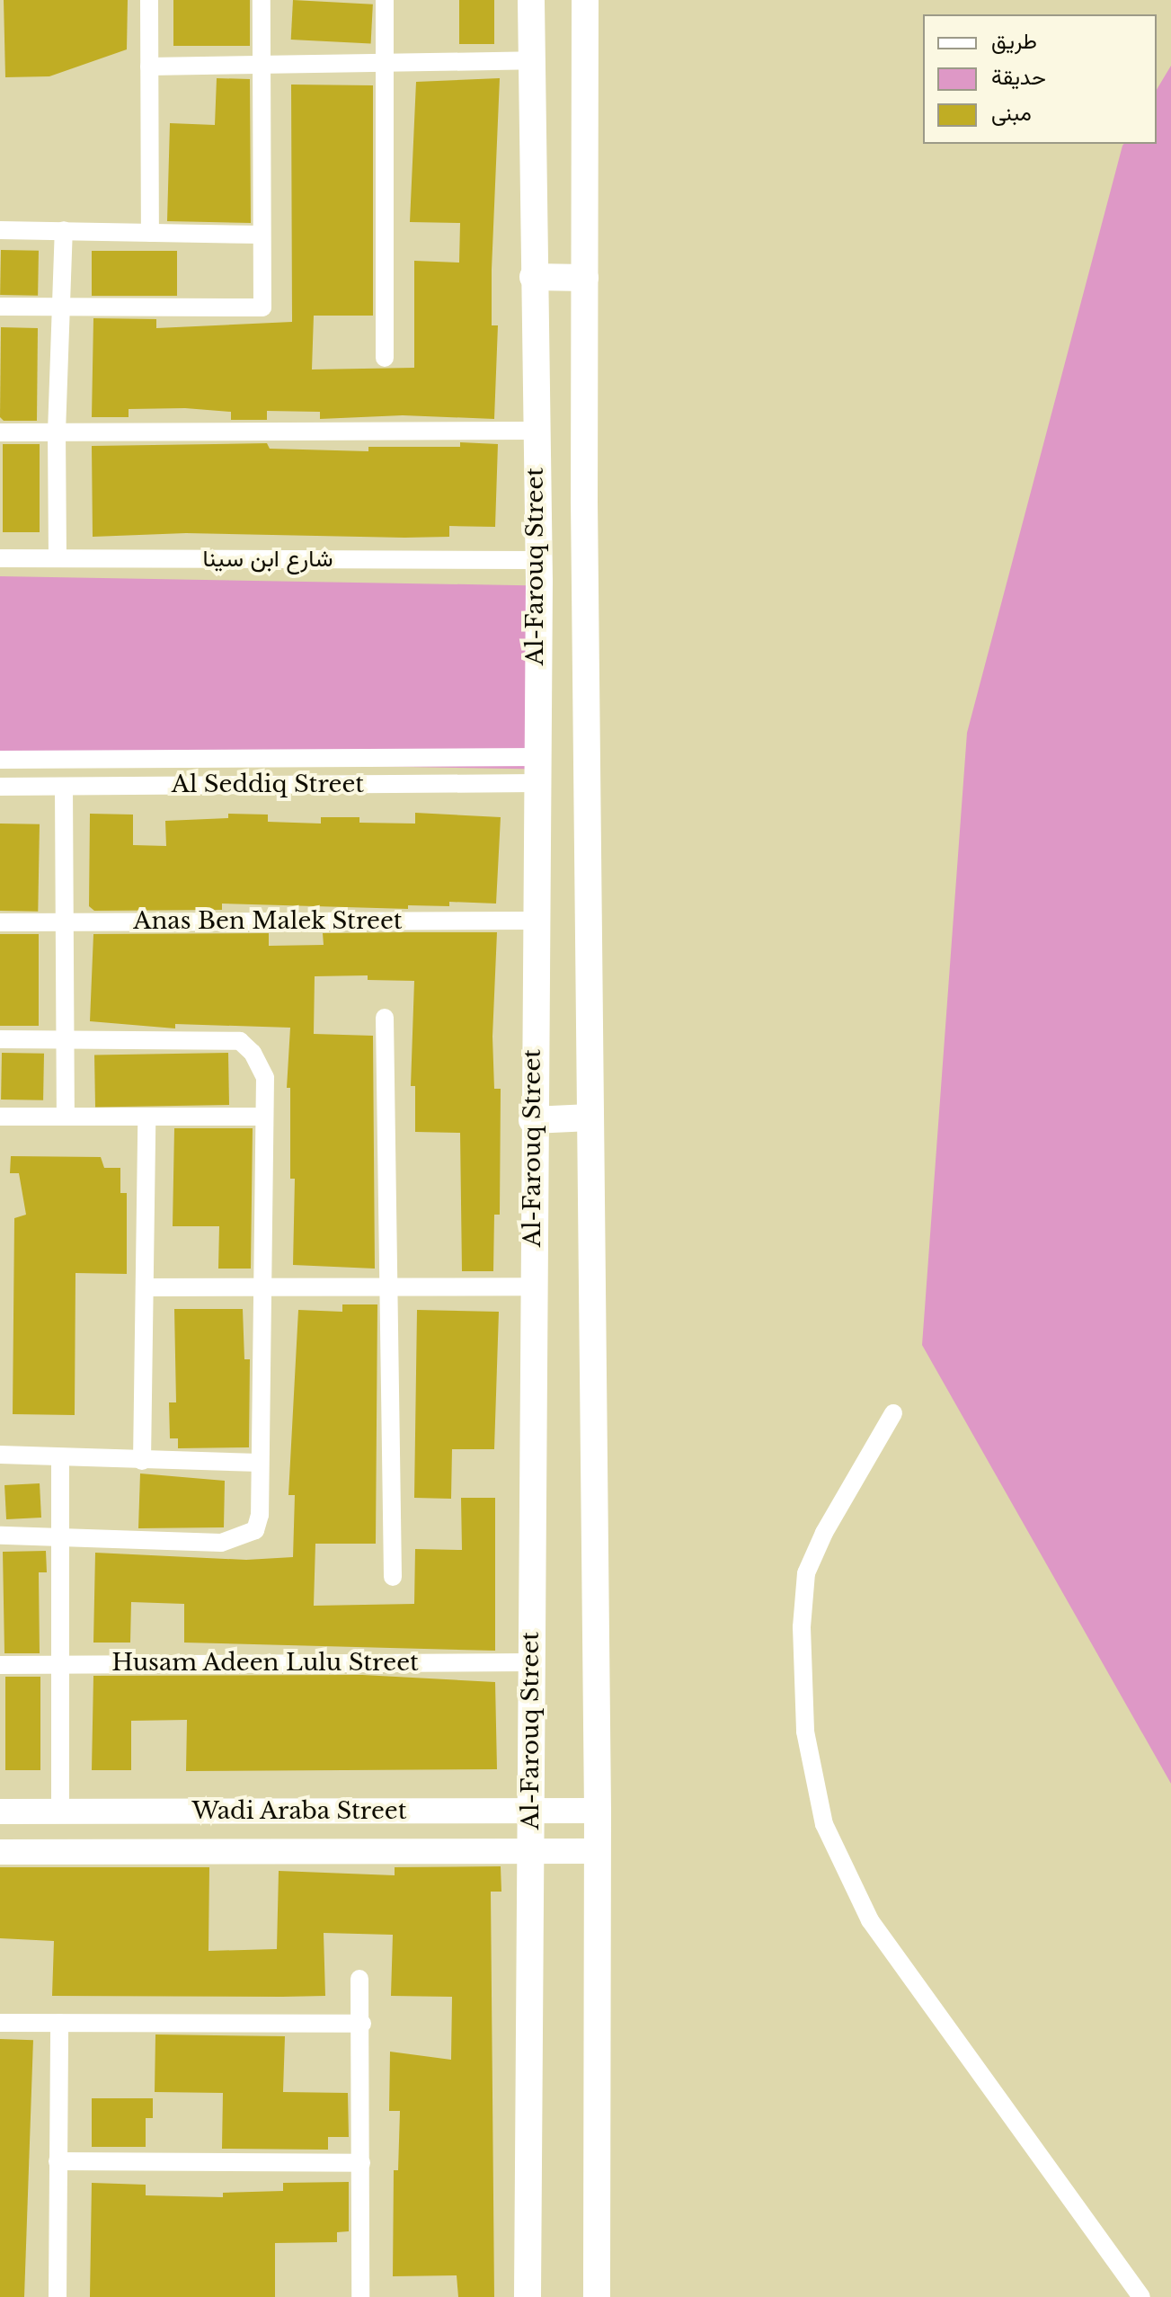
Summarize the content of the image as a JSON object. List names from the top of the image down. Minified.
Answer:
{"streets":{"main road":["Al-Farouq Street","Wadi Araba Street"],"street":["شارع ابن سينا","Al Seddiq Street","Anas Ben Malek Street","Husam Adeen Lulu Street"]},"crossings":[["شارع ابن سينا","Al-Farouq Street"],["Al-Farouq Street","Al Seddiq Street"],["Al-Farouq Street","Anas Ben Malek Street"],["Al-Farouq Street","Husam Adeen Lulu Street"],["Al-Farouq Street","Wadi Araba Street"]],"legend":["طريق","حديقة","مبنى"]}
